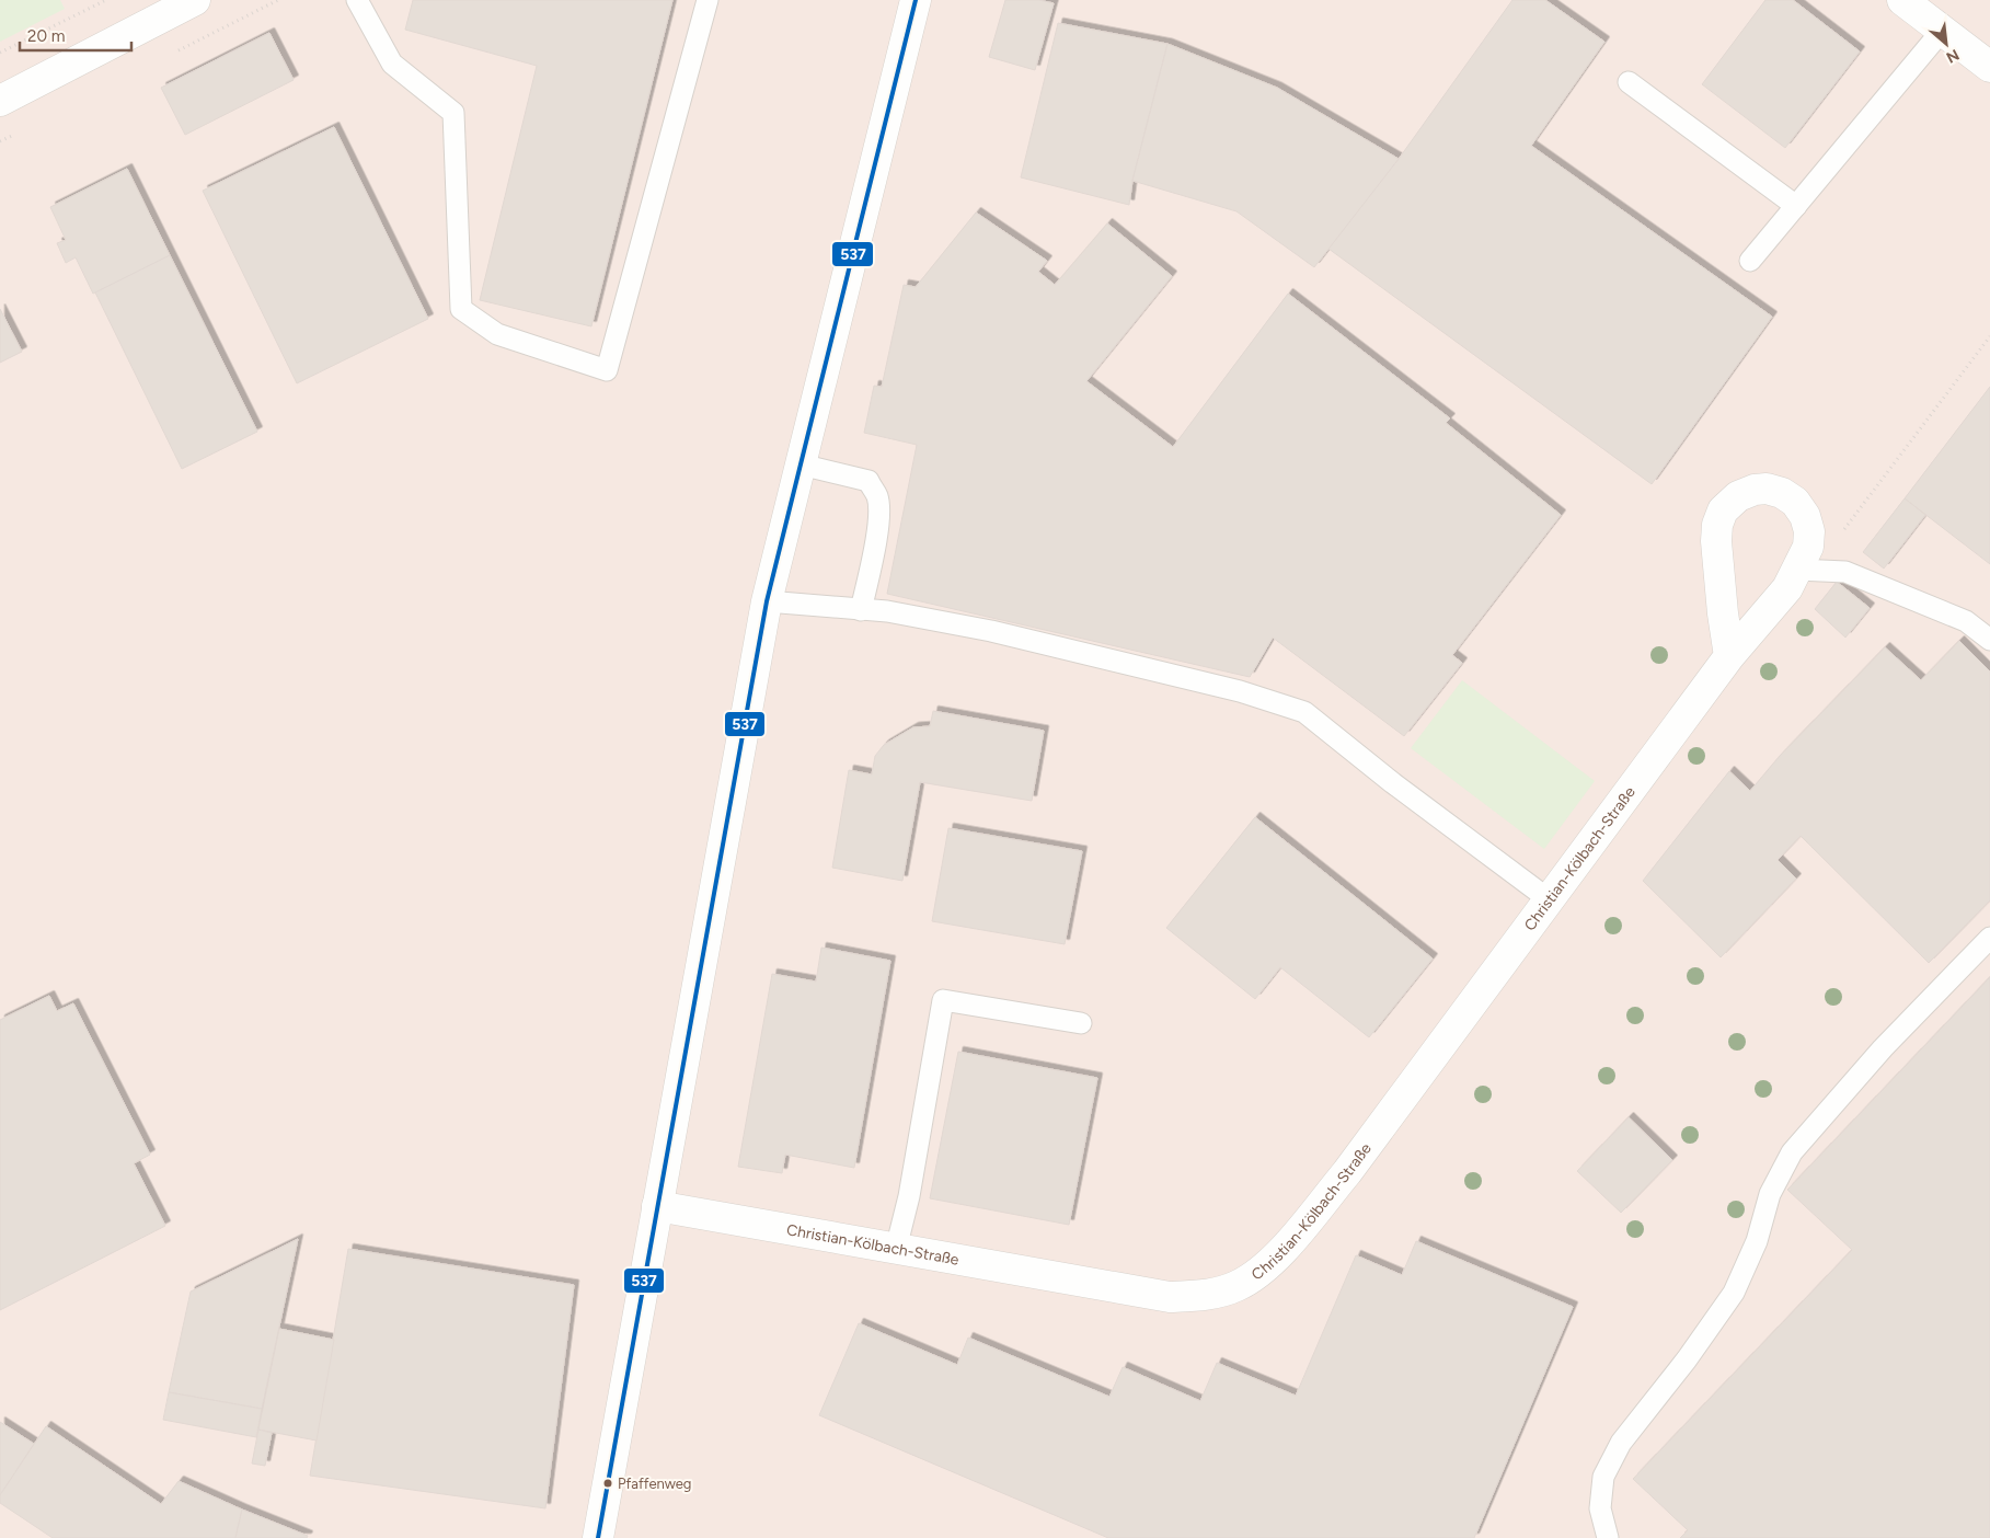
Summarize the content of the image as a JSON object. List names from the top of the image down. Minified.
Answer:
{"streets":{"street":["Christian-Kölbach-Straße"]},"places":["Pfaffenweg"],"lines":["transit line 537"],"scale_bar":"20 m","north":"bottom right"}
